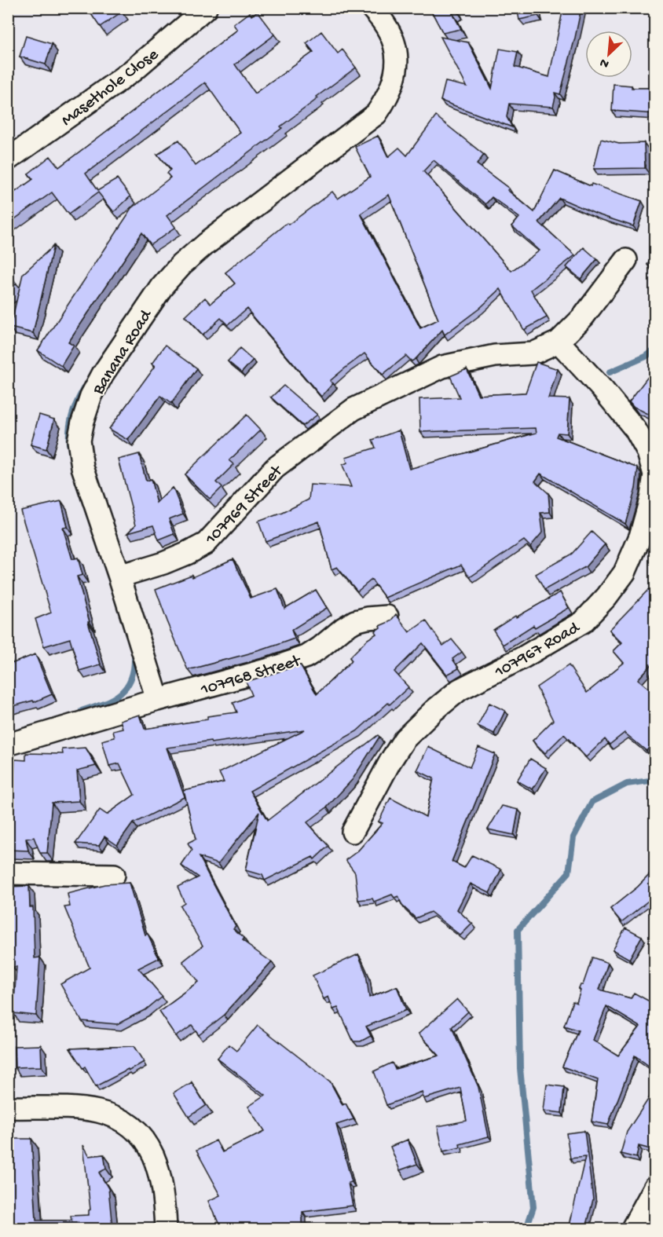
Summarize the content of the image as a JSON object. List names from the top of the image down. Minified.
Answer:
{"streets":{"street":["Masethole Close","Banana Road","107969 Street","107967 Road","107968 Street"]},"crossings":[["Banana Road","107969 Street"],["Banana Road","107968 Street"],["107969 Street","107967 Road"]],"north":"bottom left"}
